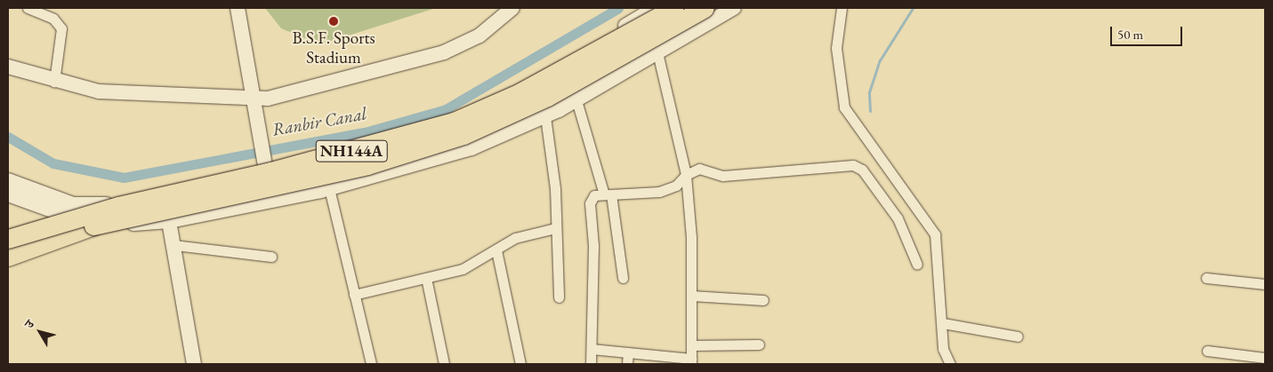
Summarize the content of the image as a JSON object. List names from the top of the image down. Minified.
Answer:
{"streets":{"highway":["NH144A"]},"water":["Ranbir Canal"],"places":["B.S.F. Sports Stadium"],"scale_bar":"50 m","north":"top left"}
